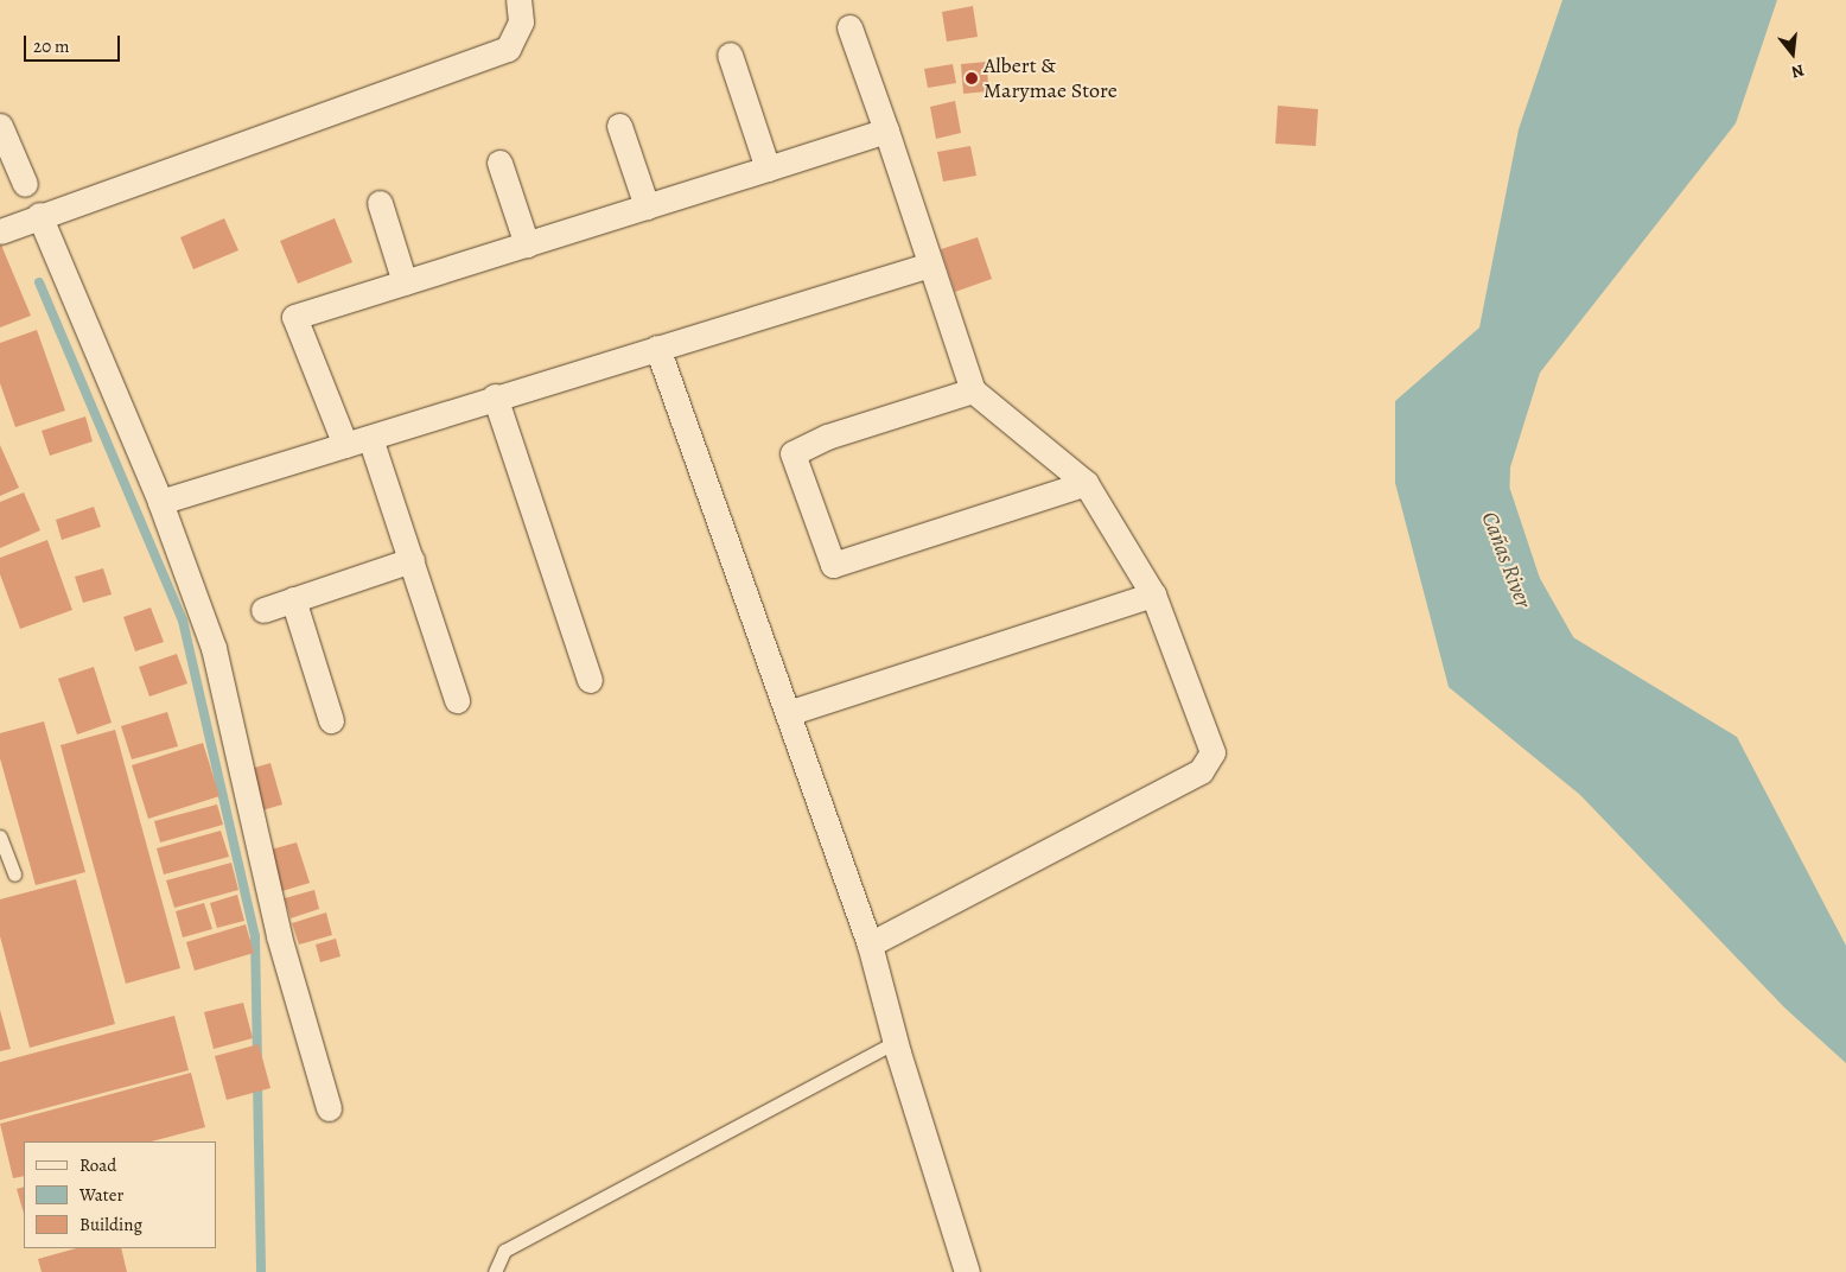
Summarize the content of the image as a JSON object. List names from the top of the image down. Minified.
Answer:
{"water":["Cañas River"],"places":["Albert & Marymae Store"],"legend":["Road","Water","Building"],"scale_bar":"20 m","north":"bottom"}
